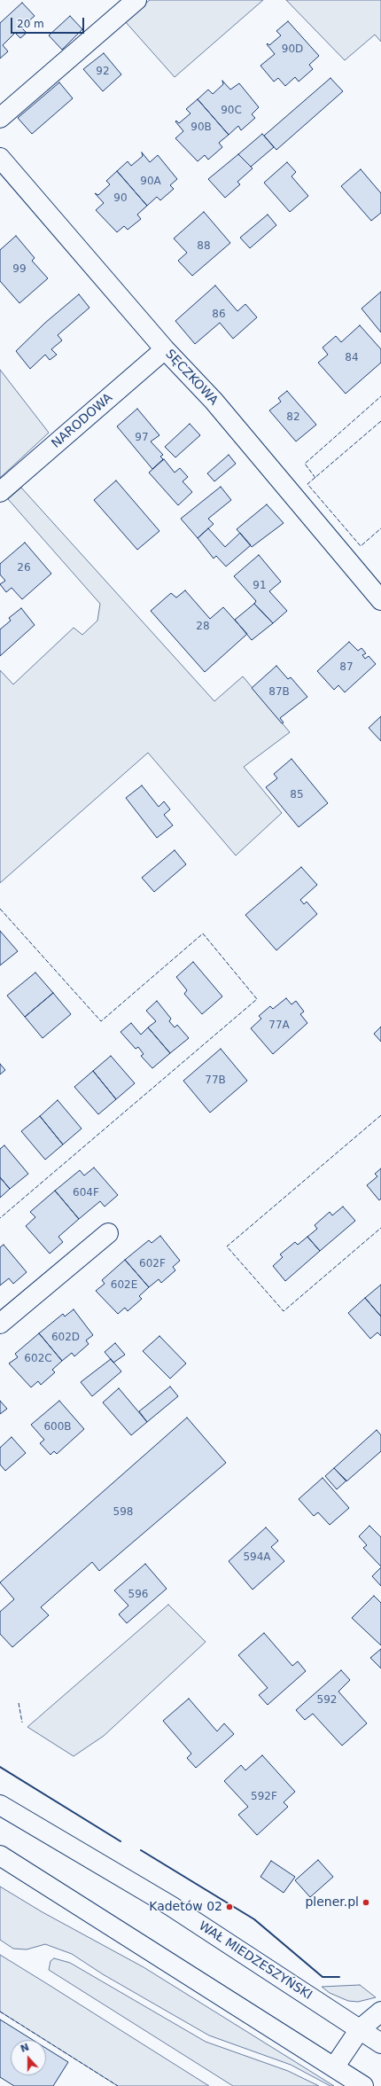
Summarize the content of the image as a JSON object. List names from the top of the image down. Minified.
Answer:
{"streets":{"street":["SĘCZKOWA","NARODOWA","WAŁ MIEDZESZYŃSKI"]},"crossings":[["SĘCZKOWA","NARODOWA"]],"places":["plener.pl","Kadetów 02"],"house_numbers":["90D","92","90C","90B","90A","90","88","99","86","84","82","97","26","91","28","87","87B","85","77A","77B","604F","602F","602E","602D","602C","600B","598","594A","596","592","592F"],"scale_bar":"20 m","north":"top"}
